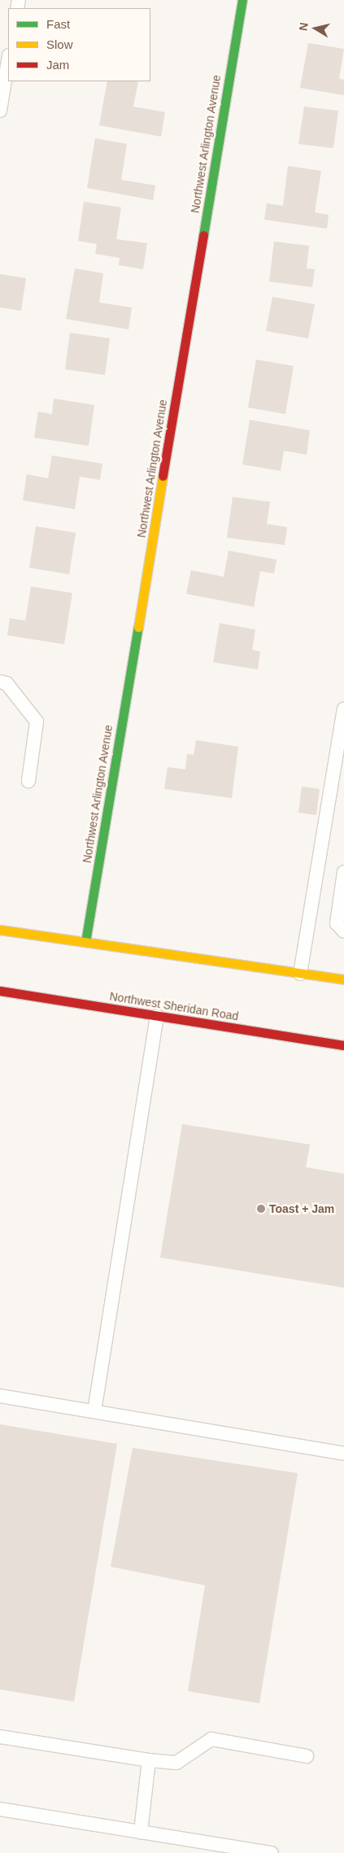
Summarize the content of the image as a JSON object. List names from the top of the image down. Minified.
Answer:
{"streets":{"street":["Northwest Arlington Avenue","Northwest Sheridan Road"]},"places":["Toast + Jam"],"legend":["Fast","Slow","Jam"],"north":"left"}
